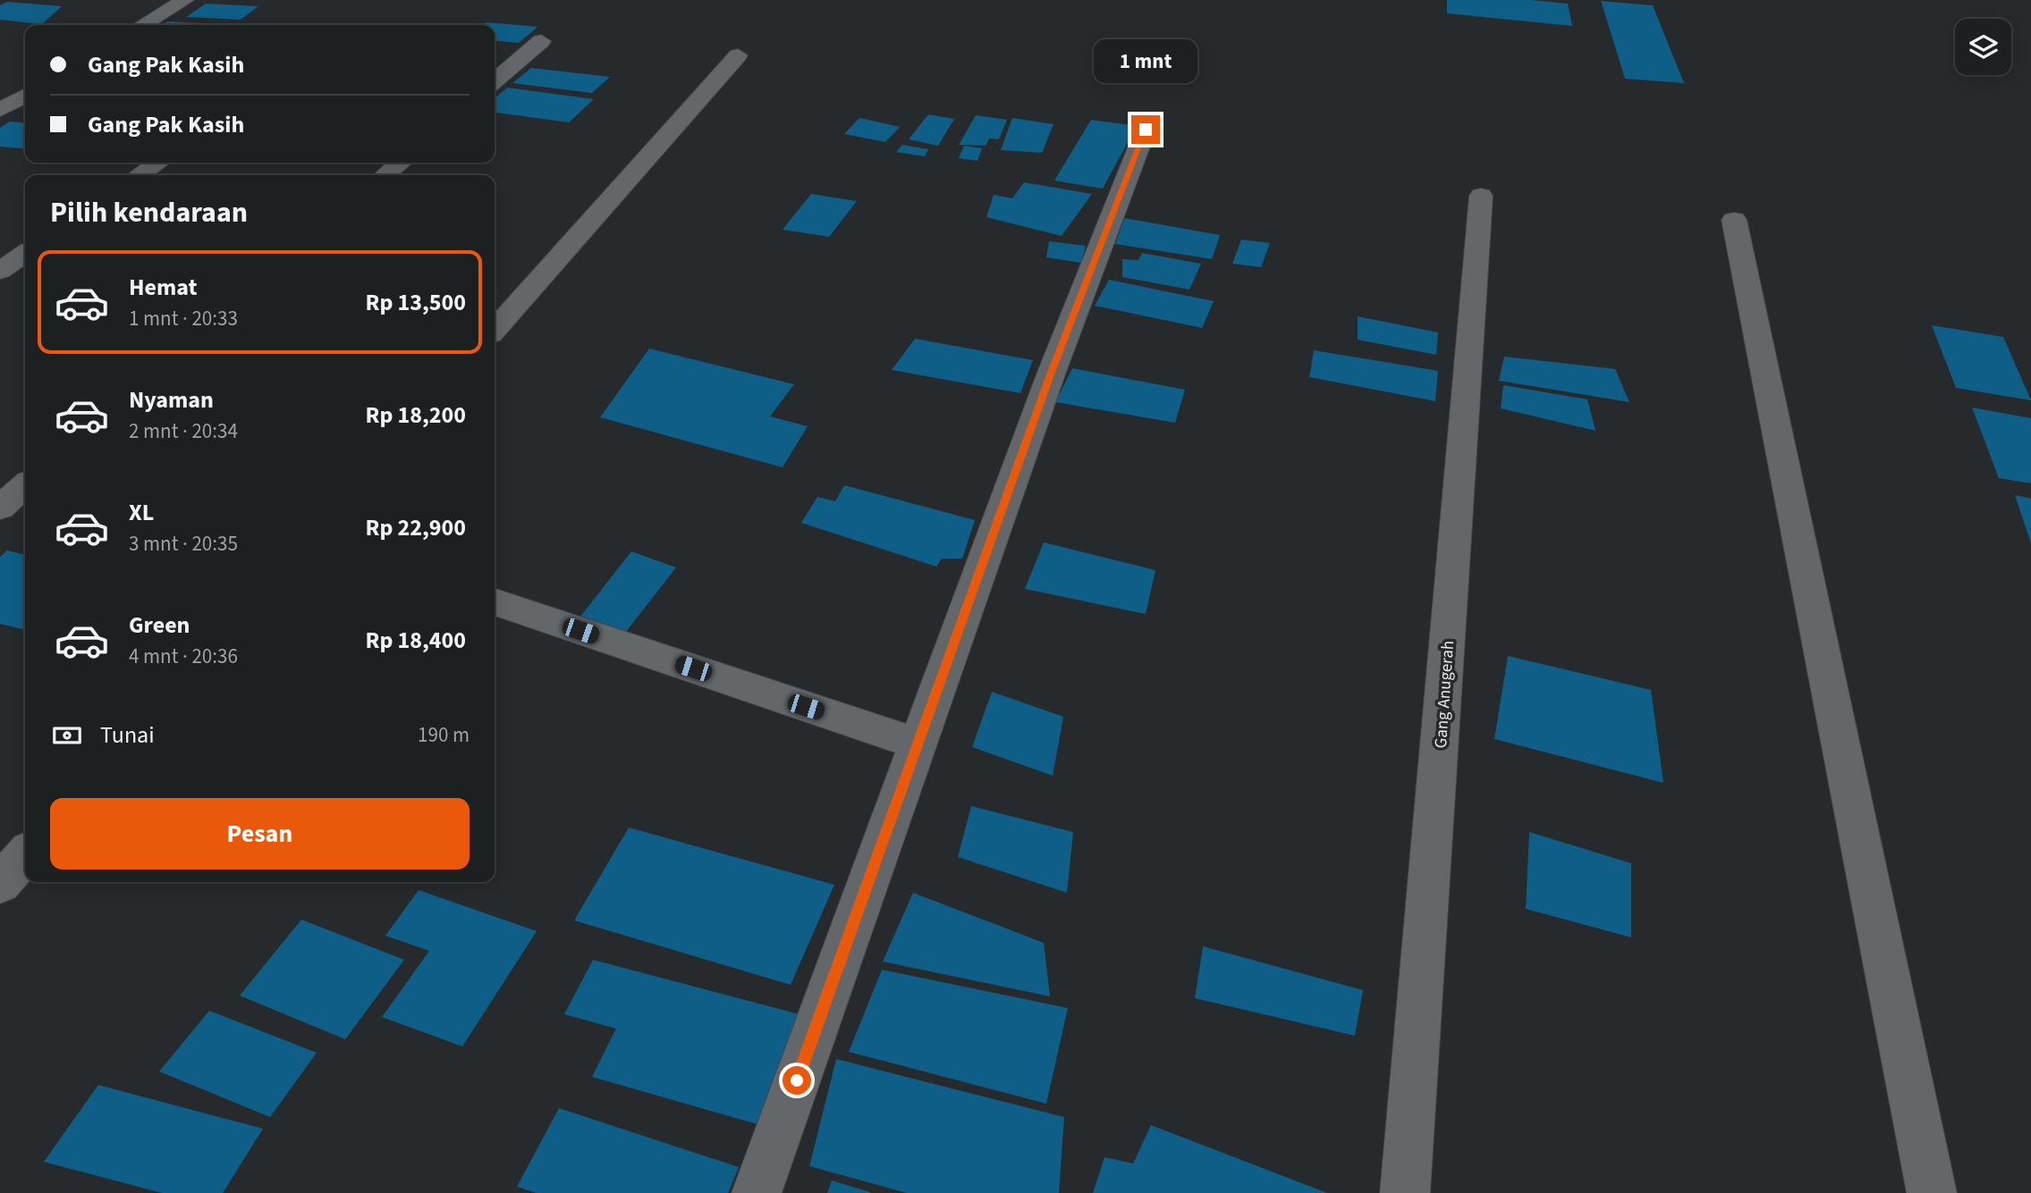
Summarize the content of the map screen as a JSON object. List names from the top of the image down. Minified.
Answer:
{"streets":{"street":["Gang Anugerah"]},"page":{"banner":["Gang Pak Kasih","Gang Pak Kasih"],"bubble":"1 mnt","heading":"Pilih kendaraan","list":[{"name":"Hemat","note":"1 mnt · 20:33","value":"Rp 13,500"},{"name":"Nyaman","note":"2 mnt · 20:34","value":"Rp 18,200"},{"name":"XL","note":"3 mnt · 20:35","value":"Rp 22,900"},{"name":"Green","note":"4 mnt · 20:36","value":"Rp 18,400"}],"pay":["Tunai","190 m"],"buttons":"Pesan"}}
